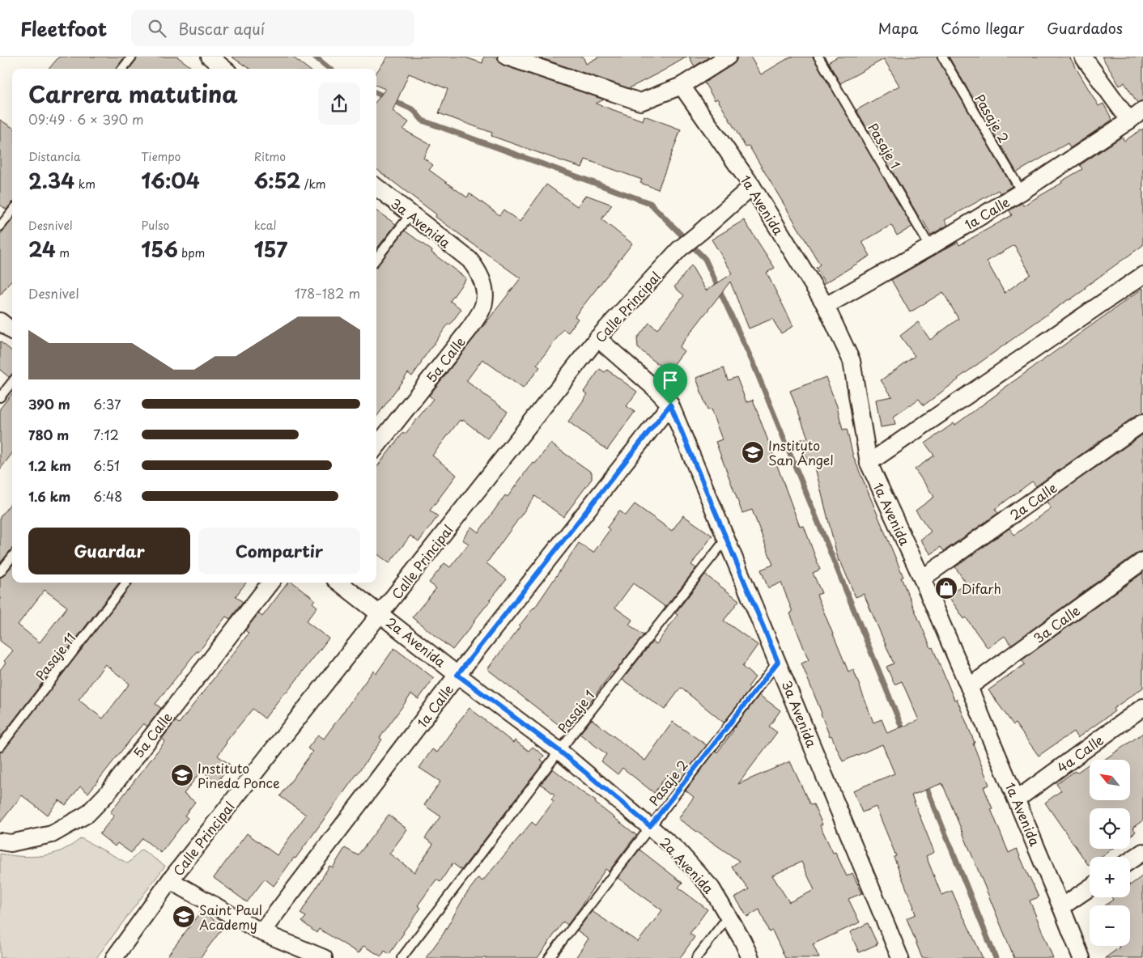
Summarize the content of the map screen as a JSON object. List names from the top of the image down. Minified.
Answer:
{"streets":{"street":["1a Avenida","1a Calle","3a Avenida","Calle Principal","5a Calle","2a Calle","3a Calle","2a Avenida","4a Calle"],"lane":["Pasaje 2","Pasaje 1","Pasaje 11"]},"crossings":[["Pasaje 2","1a Calle"],["Pasaje 2","3a Avenida"],["Pasaje 2","2a Avenida"],["Pasaje 1","1a Calle"],["Pasaje 1","3a Avenida"],["Pasaje 1","2a Avenida"],["1a Avenida","1a Calle"],["1a Avenida","Calle Principal"],["1a Avenida","2a Calle"],["1a Avenida","3a Calle"],["1a Avenida","4a Calle"],["1a Calle","3a Avenida"],["1a Calle","2a Avenida"],["3a Avenida","Calle Principal"],["3a Avenida","5a Calle"],["Calle Principal","2a Avenida"]],"places":{"school or university":["Instituto San Ángel","Instituto Pineda Ponce","Saint Paul Academy"],"shop":["Difarh"]},"north":"top left","page":{"header":"Fleetfoot","search":"Buscar aquí","nav":["Mapa","Cómo llegar","Guardados"],"heading":["Carrera matutina","09:49 · 6 × 390 m"],"stats":[["Distancia","2.34 km"],["Tiempo","16:04"],["Ritmo","6:52 /km"],["Desnivel","24 m"],["Pulso","156 bpm"],["kcal","157"]],"chart":["Desnivel","178–182 m"],"list":[{"name":"390 m","note":"6:37"},{"name":"780 m","note":"7:12"},{"name":"1.2 km","note":"6:51"},{"name":"1.6 km","note":"6:48"}],"buttons":["Guardar","Compartir"],"map_buttons":["+","−"]}}
